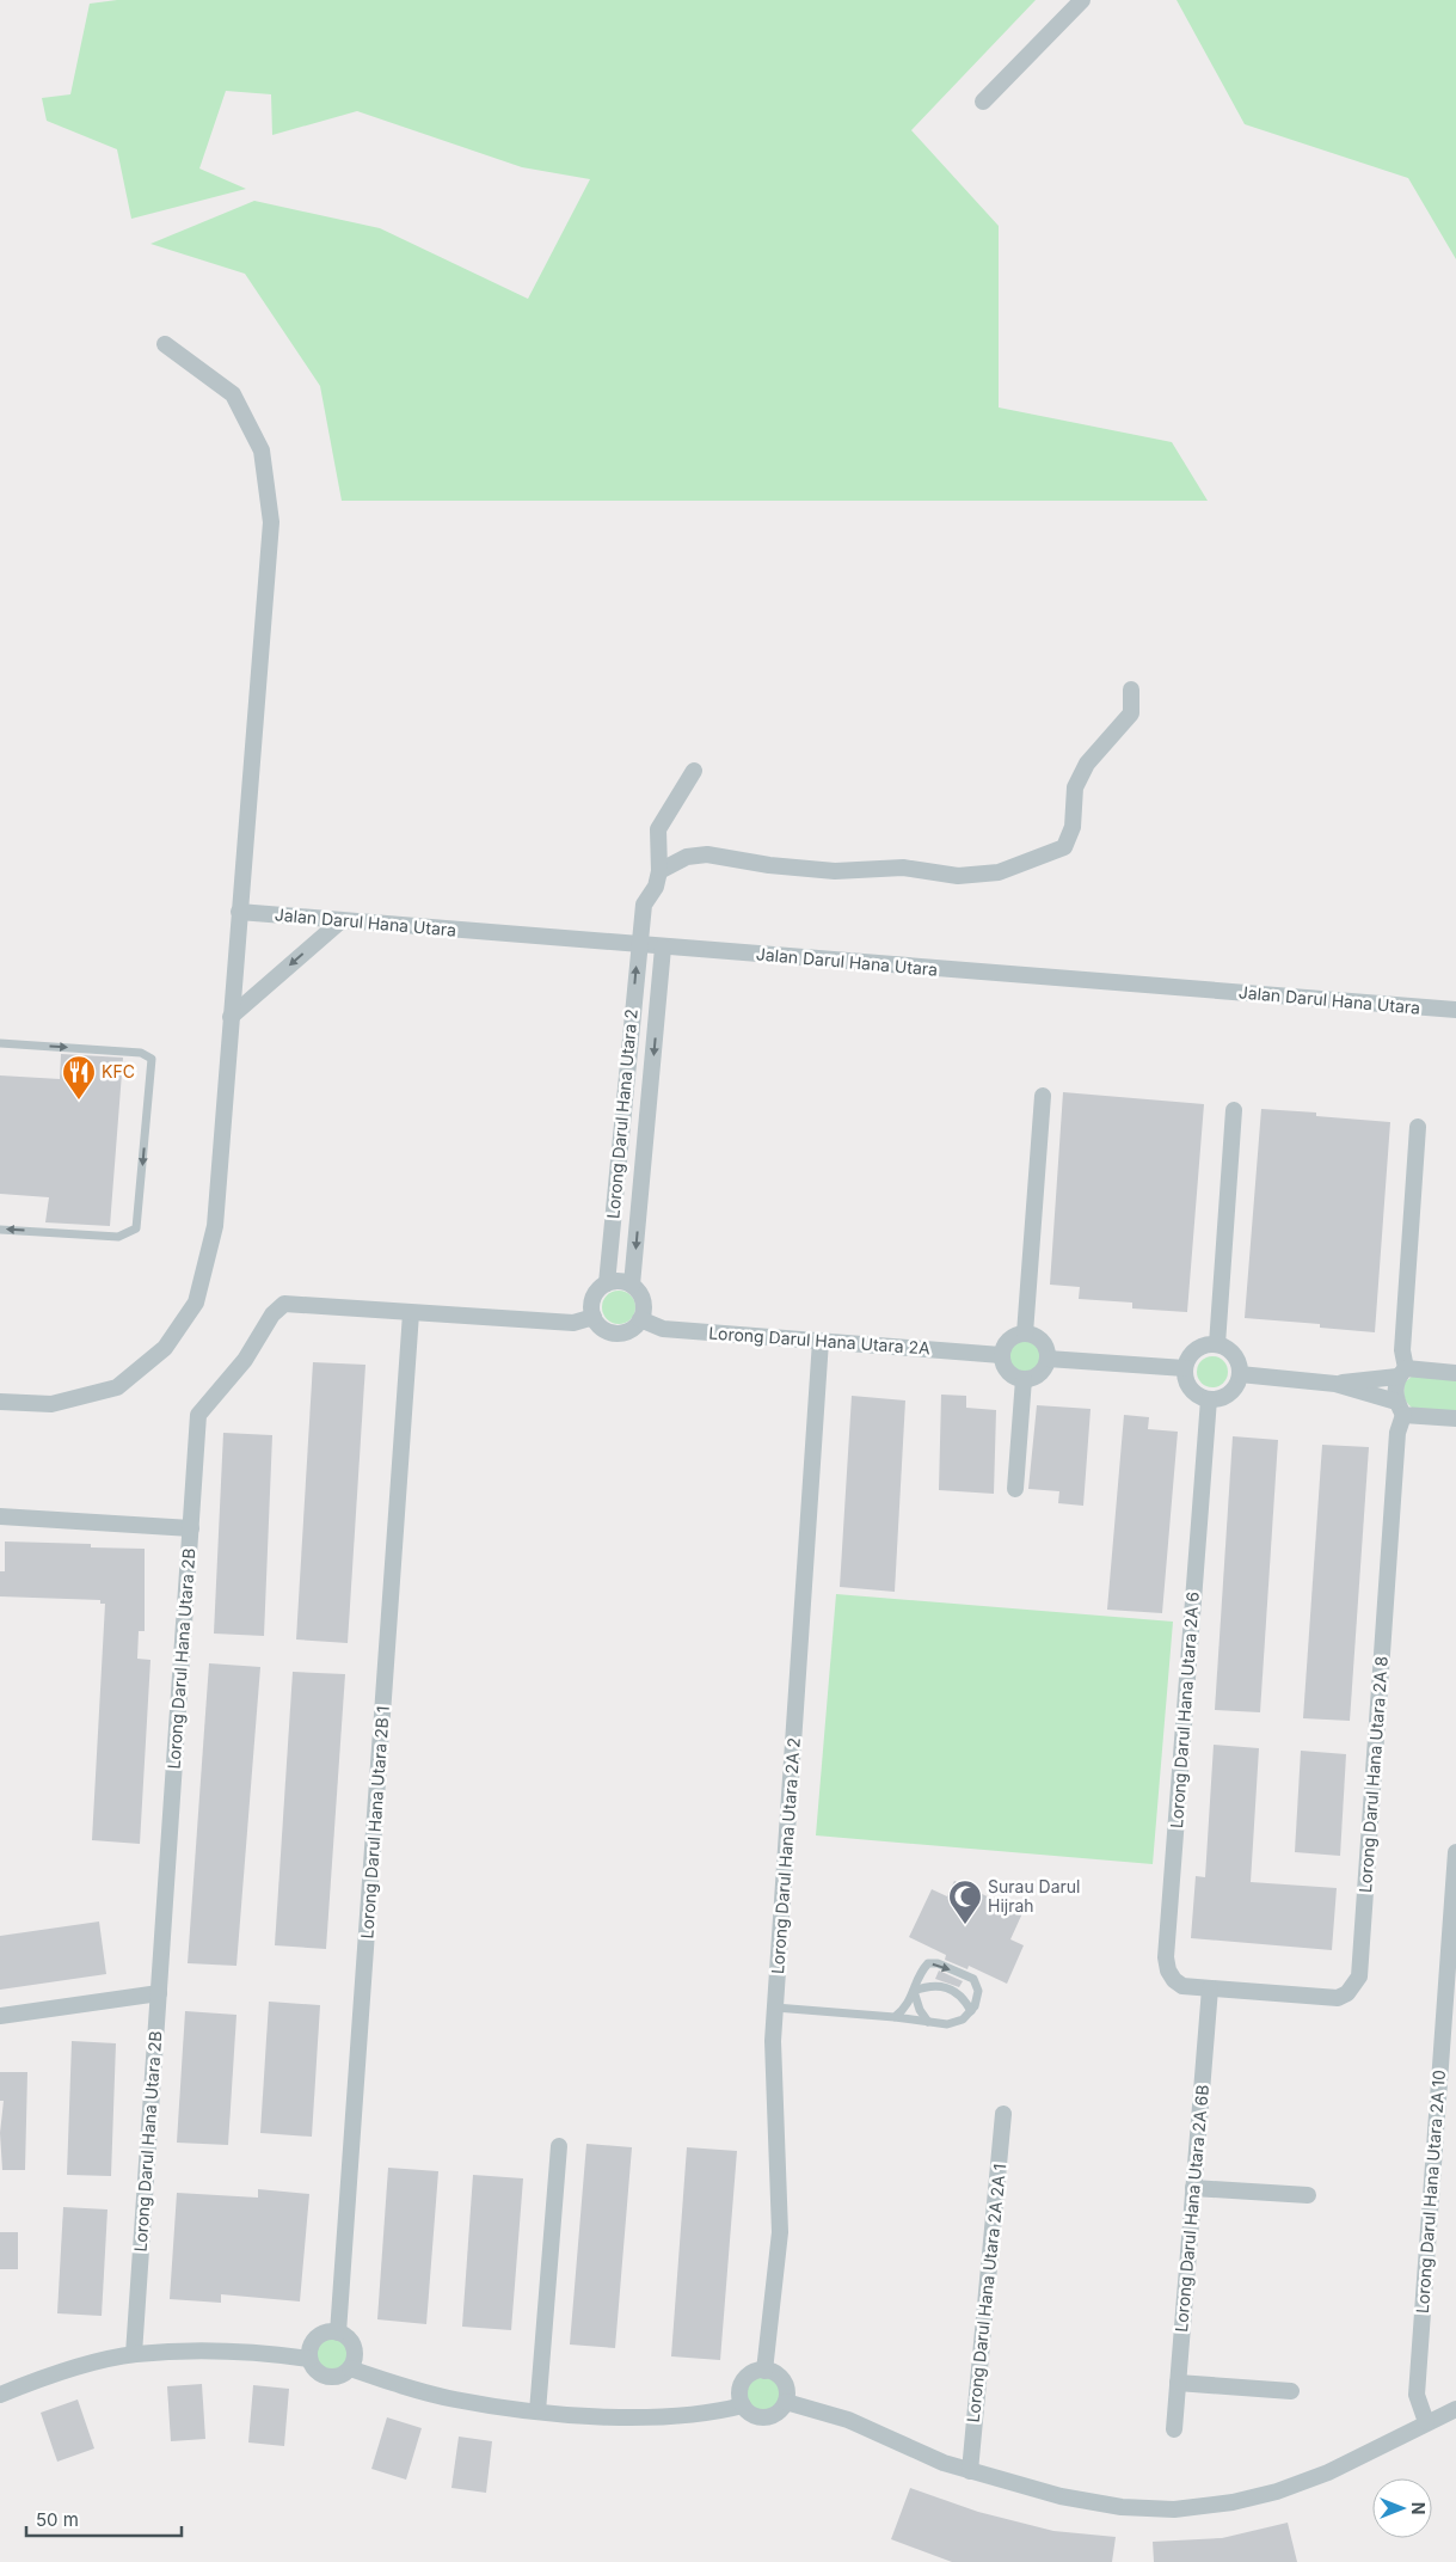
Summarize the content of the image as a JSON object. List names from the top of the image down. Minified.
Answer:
{"streets":{"street":["Jalan Darul Hana Utara","Lorong Darul Hana Utara 2","Lorong Darul Hana Utara 2A","Lorong Darul Hana Utara 2B","Lorong Darul Hana Utara 2A 6","Lorong Darul Hana Utara 2A 8","Lorong Darul Hana Utara 2B 1","Lorong Darul Hana Utara 2A 2","Lorong Darul Hana Utara 2A 10","Lorong Darul Hana Utara 2A 6B","Lorong Darul Hana Utara 2A 2A 1"]},"crossings":[["Jalan Darul Hana Utara","Lorong Darul Hana Utara 2"],["Lorong Darul Hana Utara 2","Lorong Darul Hana Utara 2A"],["Lorong Darul Hana Utara 2","Lorong Darul Hana Utara 2B"],["Lorong Darul Hana Utara 2A","Lorong Darul Hana Utara 2B"],["Lorong Darul Hana Utara 2A","Lorong Darul Hana Utara 2A 2"],["Lorong Darul Hana Utara 2B","Lorong Darul Hana Utara 2B 1"],["Lorong Darul Hana Utara 2A 6","Lorong Darul Hana Utara 2A 8"],["Lorong Darul Hana Utara 2A 6","Lorong Darul Hana Utara 2A 6B"],["Lorong Darul Hana Utara 2A 8","Lorong Darul Hana Utara 2A 6B"]],"places":{"restaurant":["KFC"],"mosque":["Surau Darul Hijrah"]},"scale_bar":"50 m","north":"right"}
